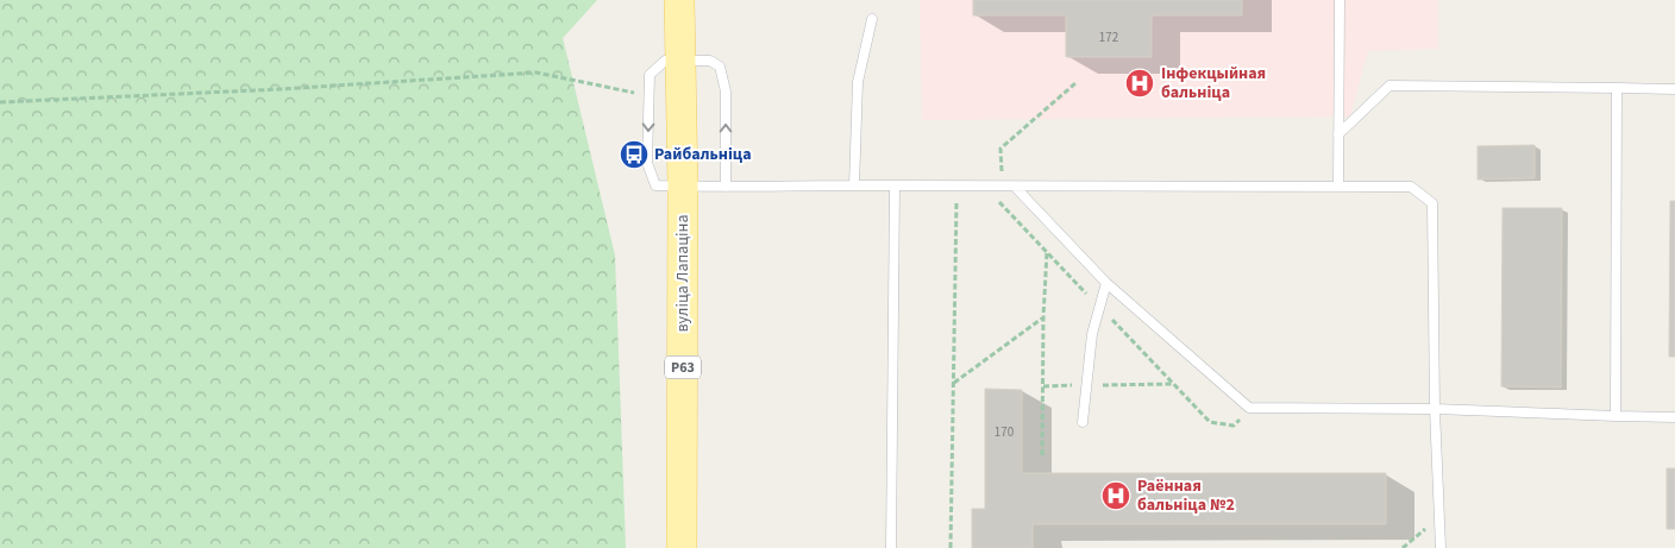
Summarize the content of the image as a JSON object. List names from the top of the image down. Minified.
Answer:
{"streets":{"main road":["вуліца Лапаціна","Р63"]},"places":{"hospital":["Інфекцыйная бальніца","Раённая бальніца №2"],"bus stop":["Райбальніца"]},"house_numbers":["172","170"]}
